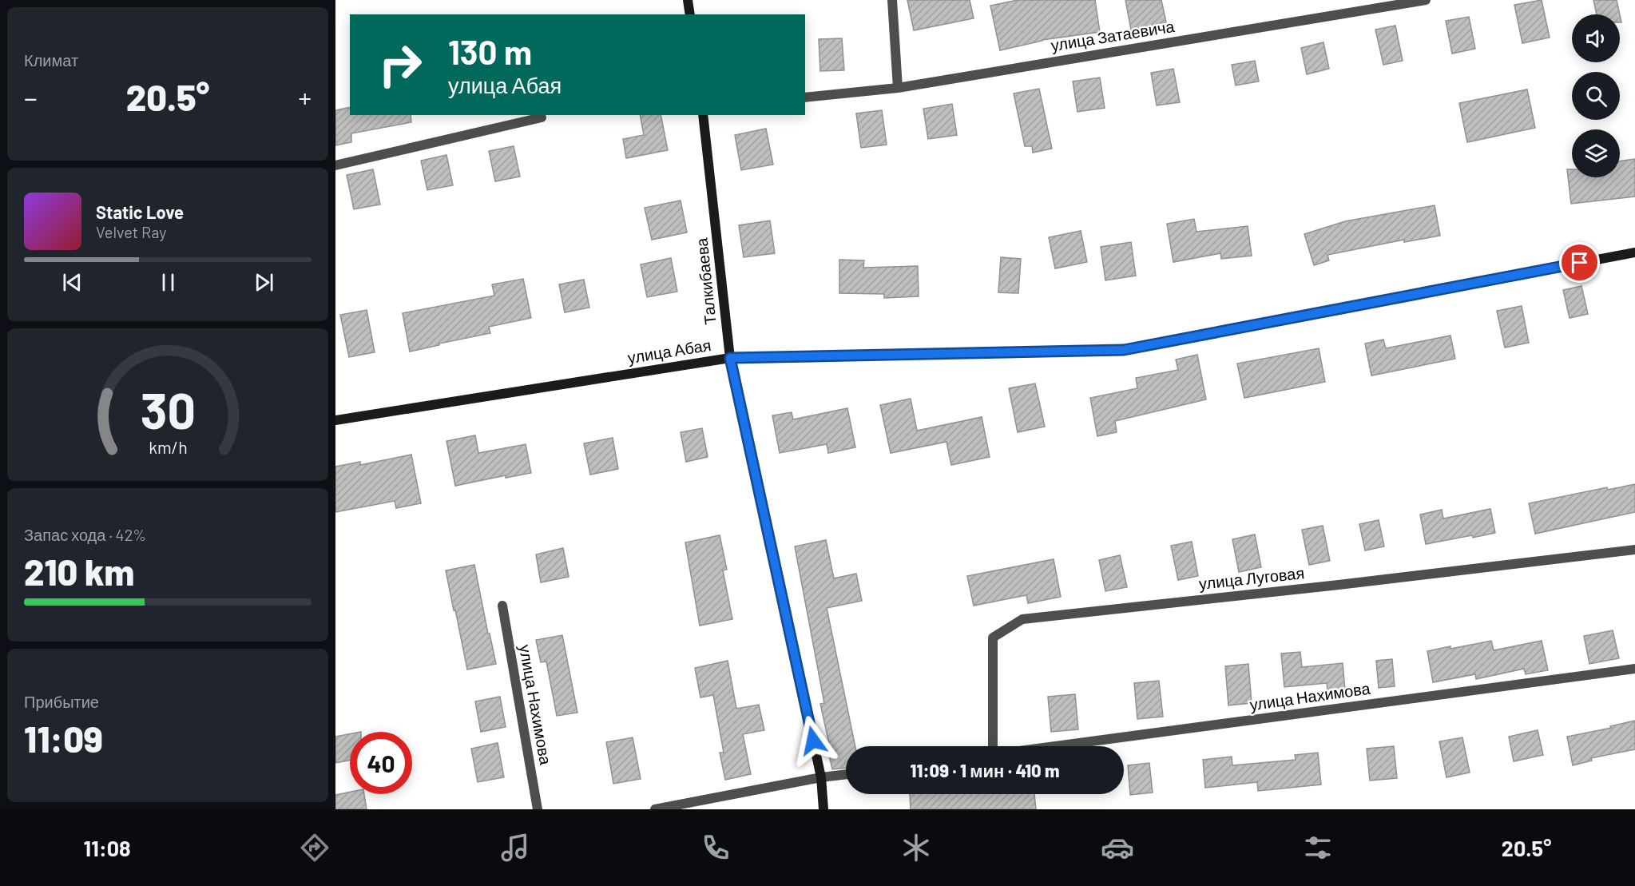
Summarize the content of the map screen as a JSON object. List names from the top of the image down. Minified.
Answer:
{"streets":{"street":["улица Затаевича","Талкибаева","улица Абая","улица Луговая","улица Нахимова"]},"crossings":[["Талкибаева","улица Абая"]],"page":{"tile":["Климат",["Запас хода · 42%","210 km"],["Прибытие","11:09"]],"turn":["130 m","улица Абая"],"heat":["−","20.5°","+"],"song":["Static Love","Velvet Ray"],"limit":"40","trip":"11:09 · 1 мин · 410 m","tabs":["11:08","20.5°"],"gauge":["30","km/h"]}}
